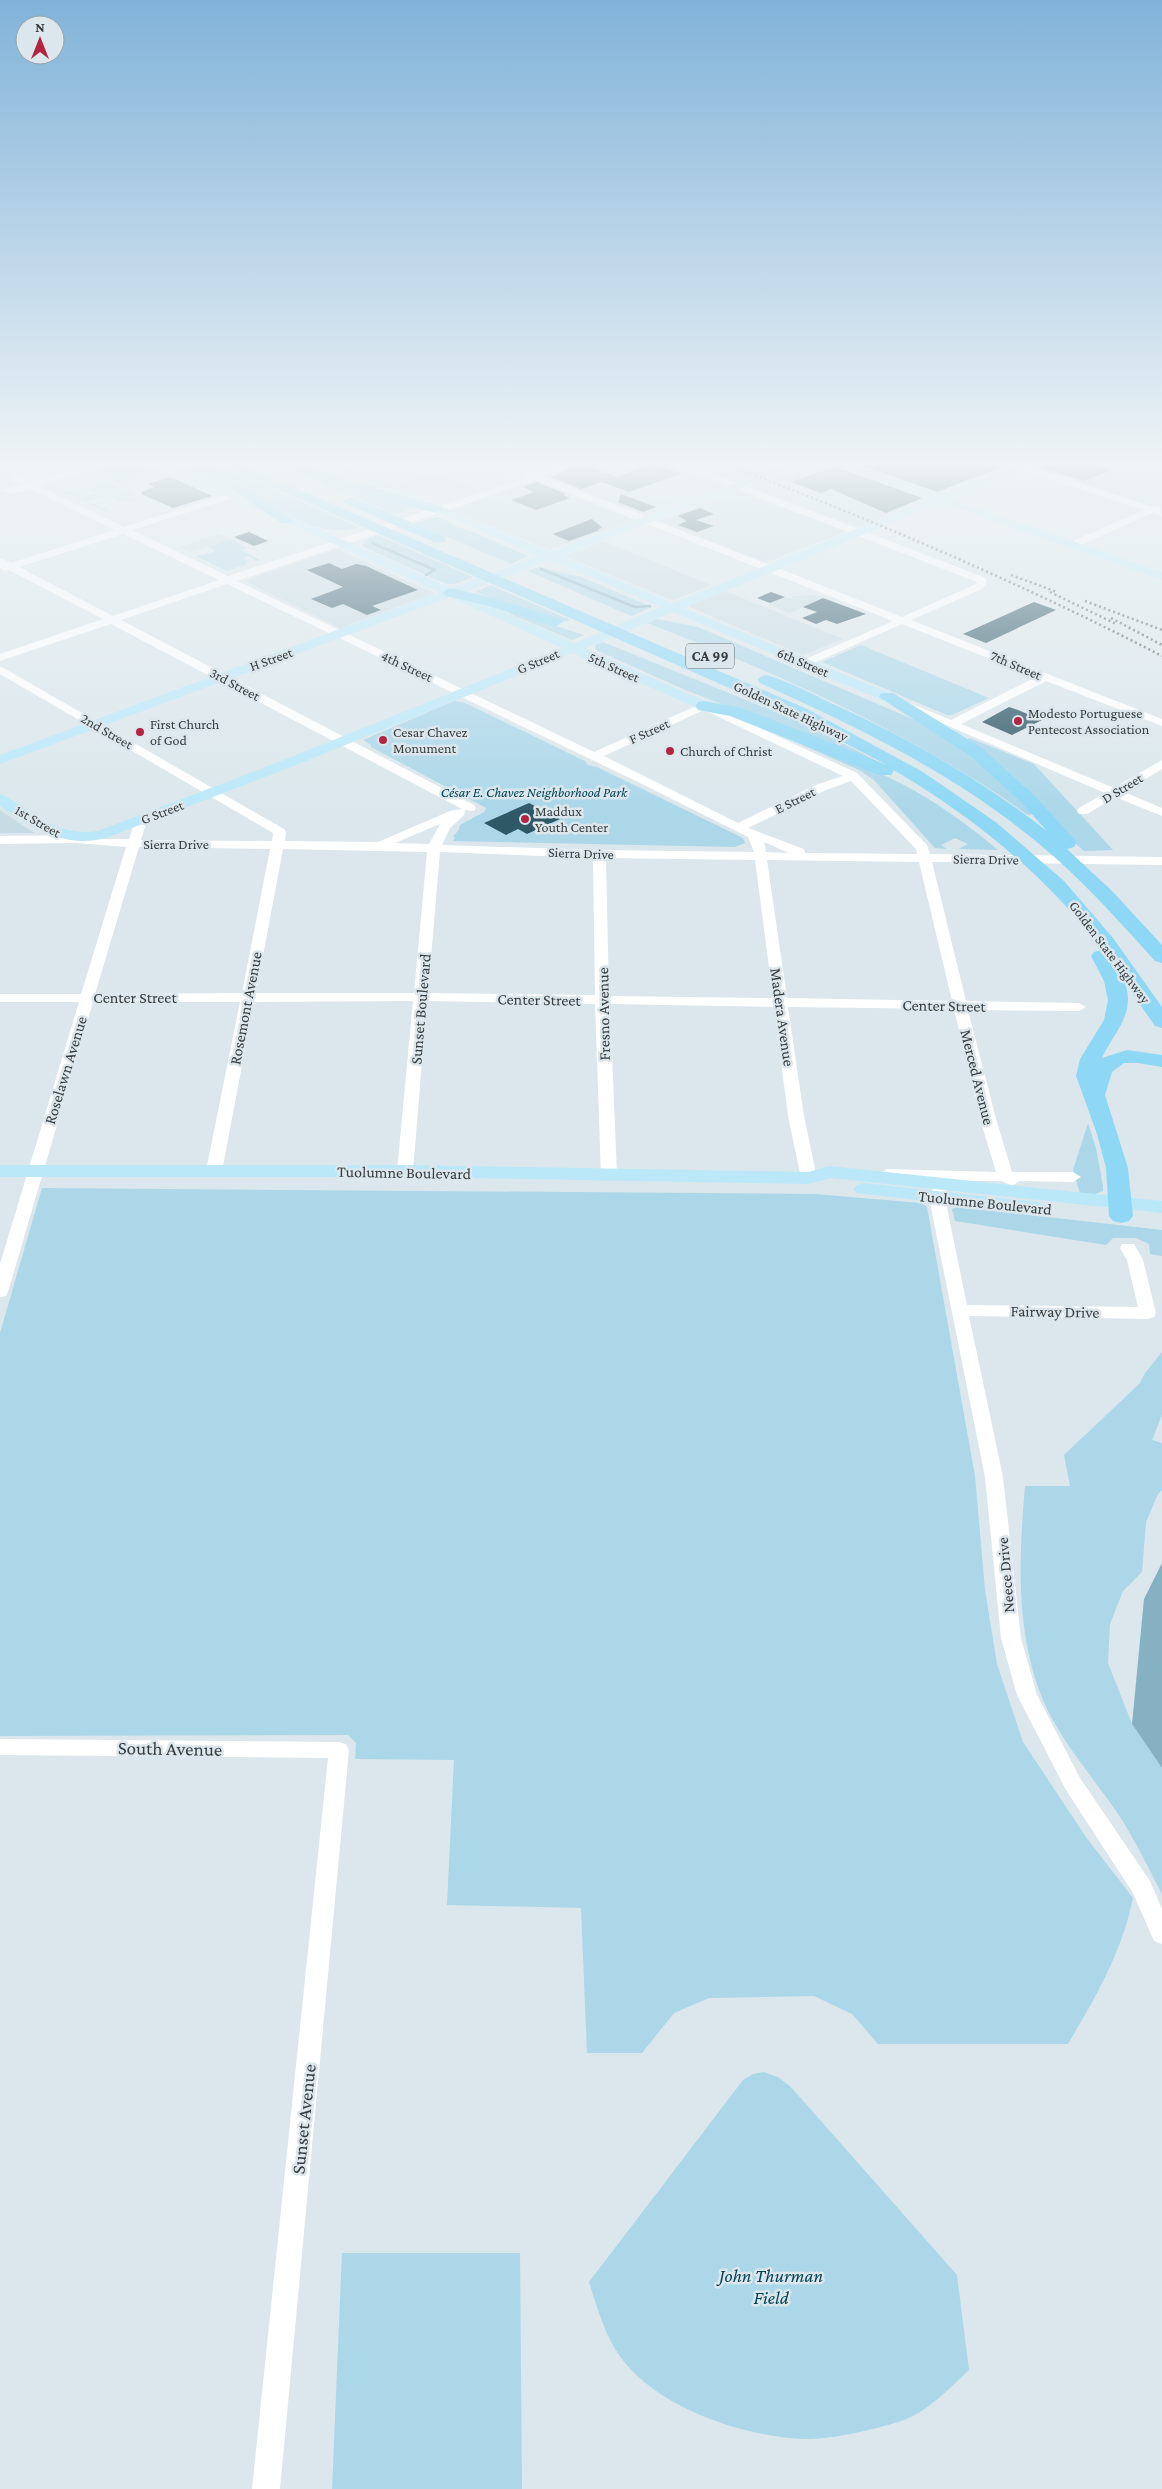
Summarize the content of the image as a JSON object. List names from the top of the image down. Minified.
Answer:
{"streets":{"highway":["CA 99","Golden State Highway"],"main road":["H Street","G Street","6th Street","5th Street","1st Street","Tuolumne Boulevard"],"street":["7th Street","4th Street","3rd Street","2nd Street","F Street","D Street","E Street","Sierra Drive","Center Street","Rosemont Avenue","Sunset Boulevard","Fresno Avenue","Madera Avenue","Roselawn Avenue","Merced Avenue","Fairway Drive","Neece Drive","South Avenue","Sunset Avenue"]},"crossings":[["H Street","4th Street"],["H Street","5th Street"],["H Street","3rd Street"],["H Street","2nd Street"],["G Street","6th Street"],["G Street","4th Street"],["G Street","5th Street"],["G Street","3rd Street"],["G Street","2nd Street"],["G Street","1st Street"],["G Street","Sierra Drive"],["G Street","Roselawn Avenue"],["6th Street","D Street"],["4th Street","F Street"],["4th Street","E Street"],["4th Street","Sierra Drive"],["5th Street","F Street"],["5th Street","E Street"],["5th Street","Sierra Drive"],["5th Street","Merced Avenue"],["2nd Street","Sierra Drive"],["2nd Street","Rosemont Avenue"],["1st Street","Sierra Drive"],["Sierra Drive","Rosemont Avenue"],["Sierra Drive","Sunset Boulevard"],["Sierra Drive","Fresno Avenue"],["Sierra Drive","Madera Avenue"],["Sierra Drive","Roselawn Avenue"],["Sierra Drive","Merced Avenue"],["Center Street","Rosemont Avenue"],["Center Street","Sunset Boulevard"],["Center Street","Fresno Avenue"],["Center Street","Madera Avenue"],["Center Street","Roselawn Avenue"],["Center Street","Merced Avenue"],["Rosemont Avenue","Tuolumne Boulevard"],["Sunset Boulevard","Tuolumne Boulevard"],["Fresno Avenue","Tuolumne Boulevard"],["Madera Avenue","Tuolumne Boulevard"],["Roselawn Avenue","Tuolumne Boulevard"],["Merced Avenue","Tuolumne Boulevard"],["Tuolumne Boulevard","Neece Drive"],["Fairway Drive","Neece Drive"],["South Avenue","Sunset Avenue"]],"parks":["César E. Chavez Neighborhood Park","John Thurman Field"],"places":["Modesto Portuguese Pentecost Association","First Church of God","Cesar Chavez Monument","Church of Christ","Maddux Youth Center"],"north":"top"}
